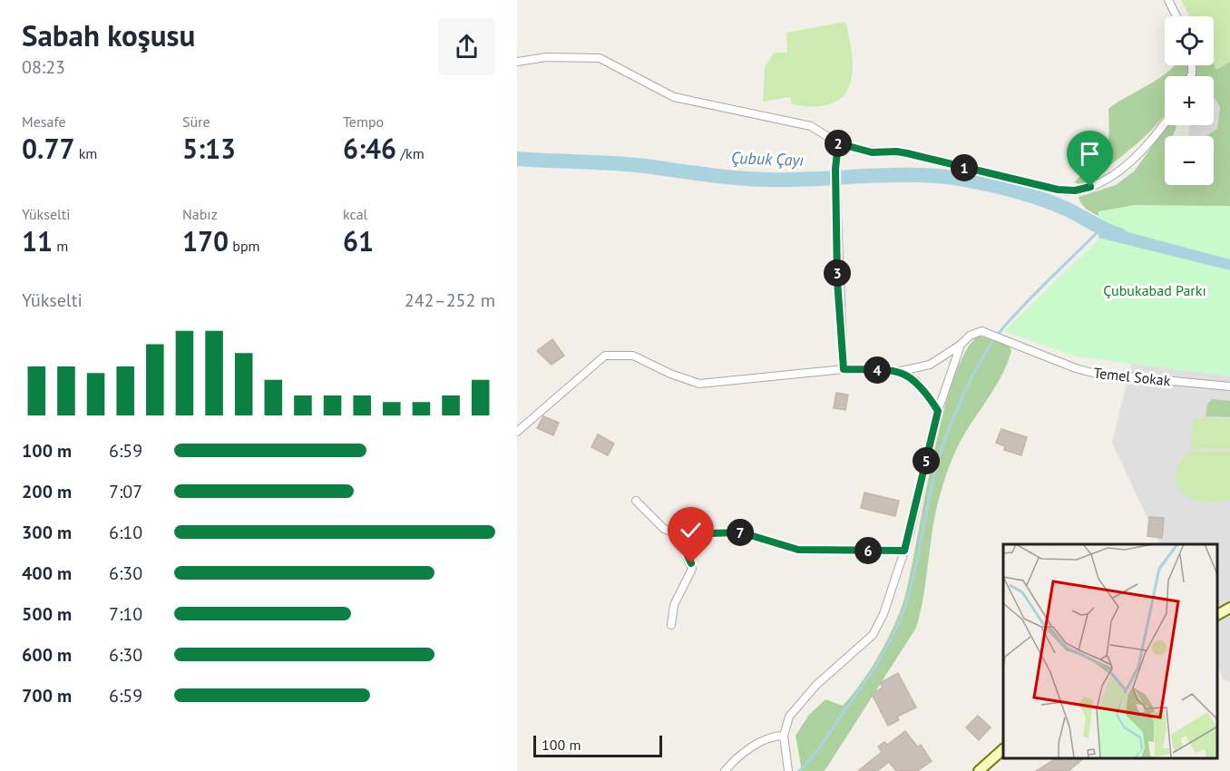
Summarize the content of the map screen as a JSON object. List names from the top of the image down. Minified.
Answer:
{"streets":{"street":["Temel Sokak"]},"water":["Çubuk Çayı"],"parks":["Çubukabad Parkı"],"scale_bar":"100 m","page":{"heading":["Sabah koşusu","08:23"],"map_buttons":["+","−"],"stats":[["Mesafe","0.77 km"],["Süre","5:13"],["Tempo","6:46 /km"],["Yükselti","11 m"],["Nabız","170 bpm"],["kcal","61"]],"pins":["2","1","3","4","5","7","6"],"chart":["Yükselti","242–252 m"],"list":[{"name":"100 m","note":"6:59"},{"name":"200 m","note":"7:07"},{"name":"300 m","note":"6:10"},{"name":"400 m","note":"6:30"},{"name":"500 m","note":"7:10"},{"name":"600 m","note":"6:30"},{"name":"700 m","note":"6:59"}],"scale":"100 m"}}
